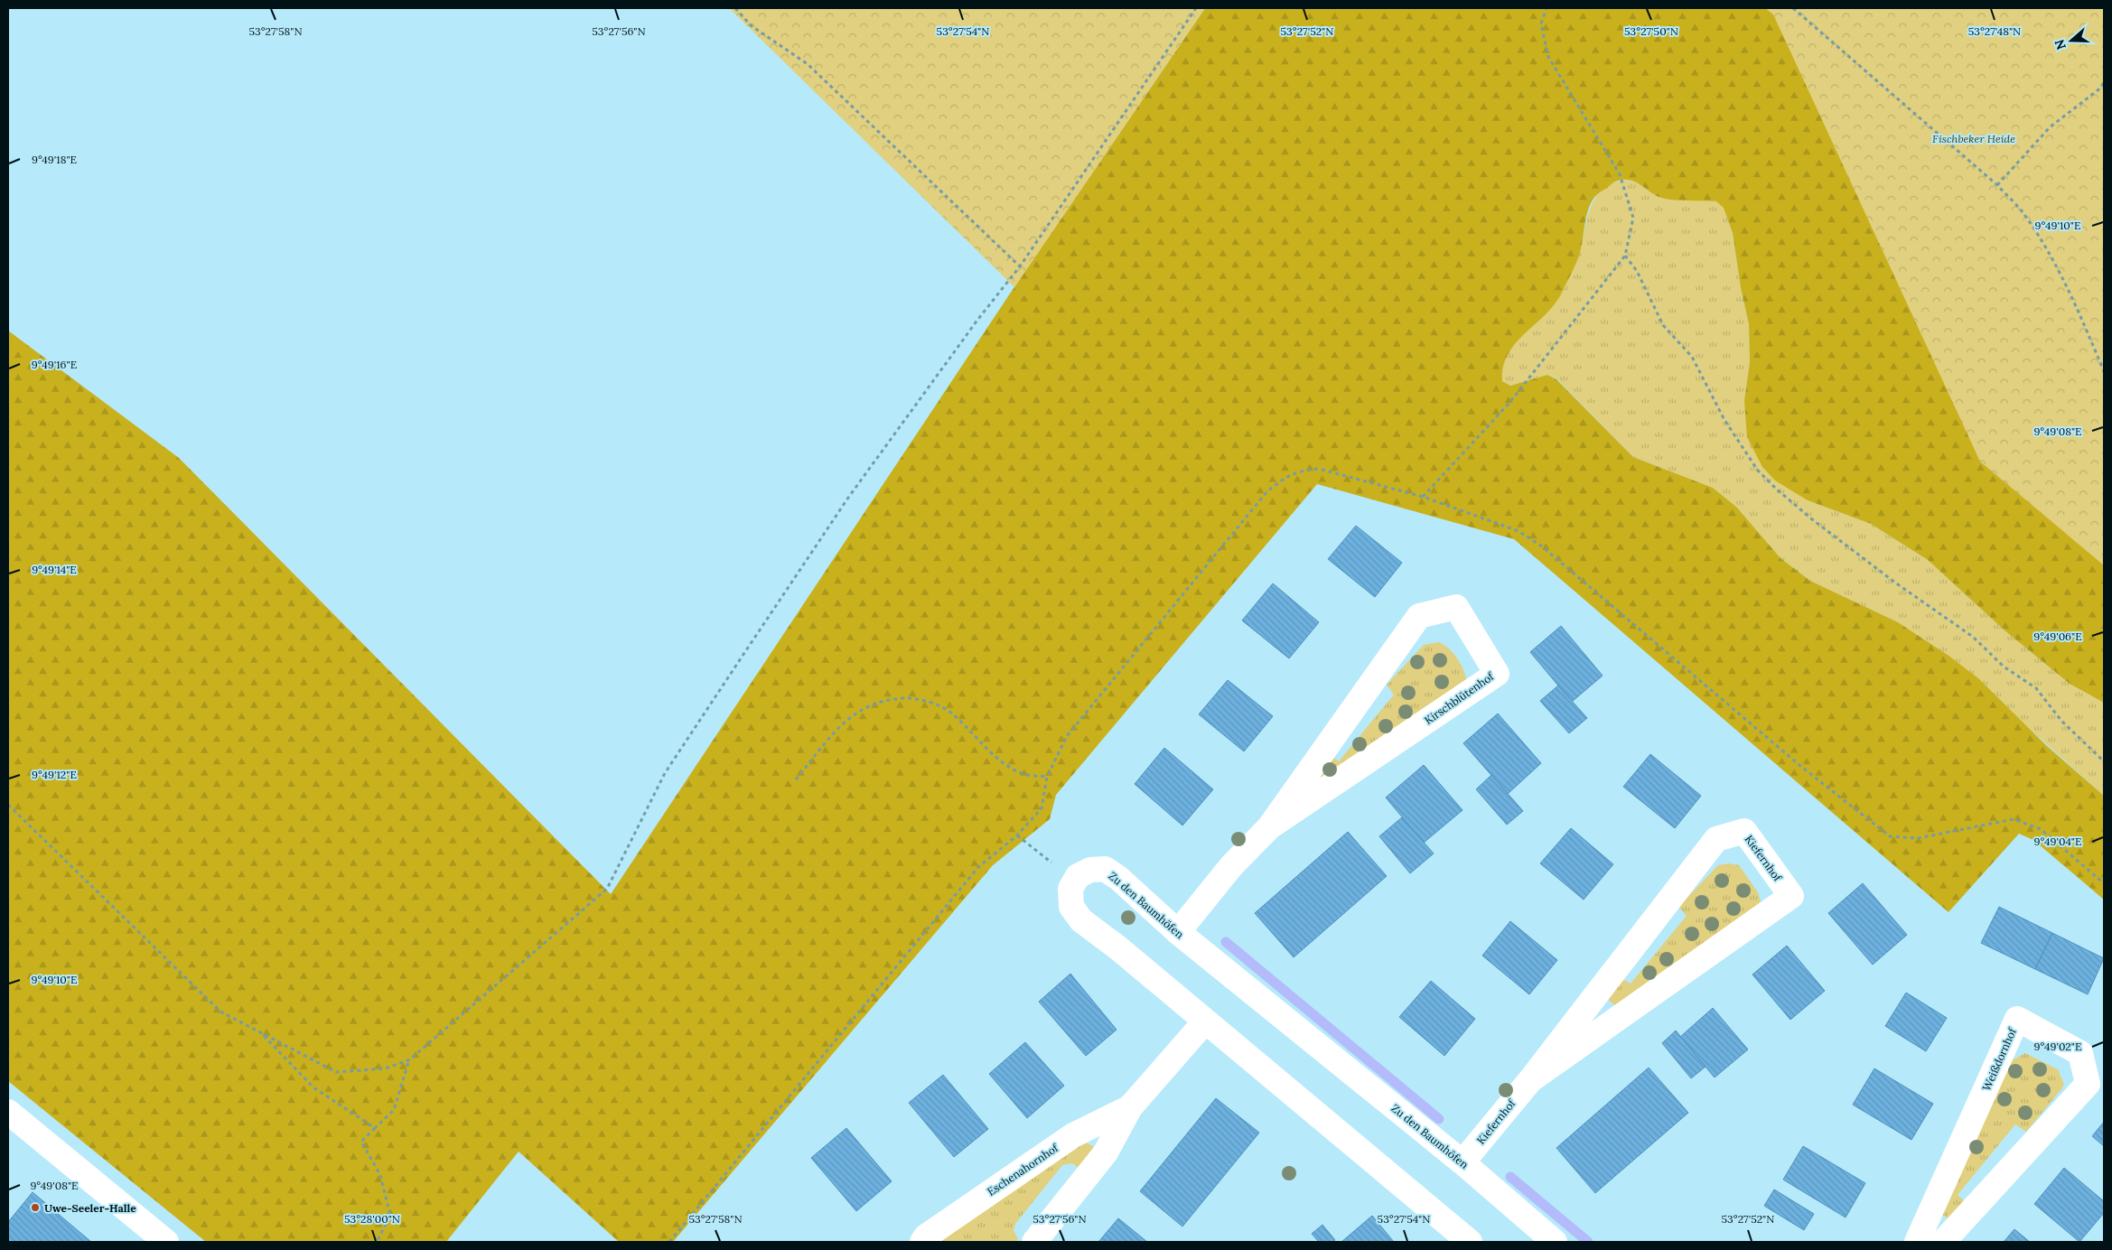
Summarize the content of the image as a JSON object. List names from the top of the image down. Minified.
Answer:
{"streets":{"street":["Kirschblütenhof","Kiefernhof","Zu den Baumhöfen","Weißdornhof","Eschenahornhof"]},"crossings":[["Kirschblütenhof","Zu den Baumhöfen"],["Kiefernhof","Zu den Baumhöfen"]],"parks":["Fischbeker Heide"],"places":["Uwe-Seeler-Halle"],"north":"left","coordinates":["53°27'58\"N","53°27'56\"N","53°27'54\"N","53°27'52\"N","53°27'50\"N","53°27'48\"N","9°49'18\"E","9°49'10\"E","9°49'16\"E","9°49'08\"E","9°49'14\"E","9°49'06\"E","9°49'12\"E","9°49'04\"E","9°49'02\"E","53°28'00\"N"]}
